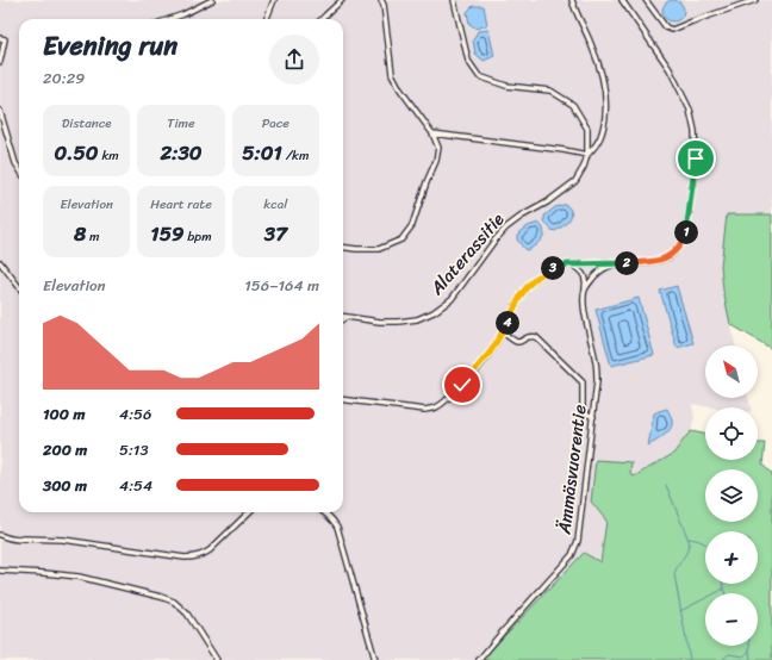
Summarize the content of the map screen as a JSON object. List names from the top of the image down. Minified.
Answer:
{"streets":{"street":["Alaterassitie","Ämmäsvuorentie"]},"north":"top left","page":{"heading":["Evening run","20:29"],"stats":[["Distance","0.50 km"],["Time","2:30"],["Pace","5:01 /km"],["Elevation","8 m"],["Heart rate","159 bpm"],["kcal","37"]],"pins":["1","2","3","4"],"chart":["Elevation","156–164 m"],"map_buttons":["+","−"],"list":[{"name":"100 m","note":"4:56"},{"name":"200 m","note":"5:13"},{"name":"300 m","note":"4:54"}]}}
